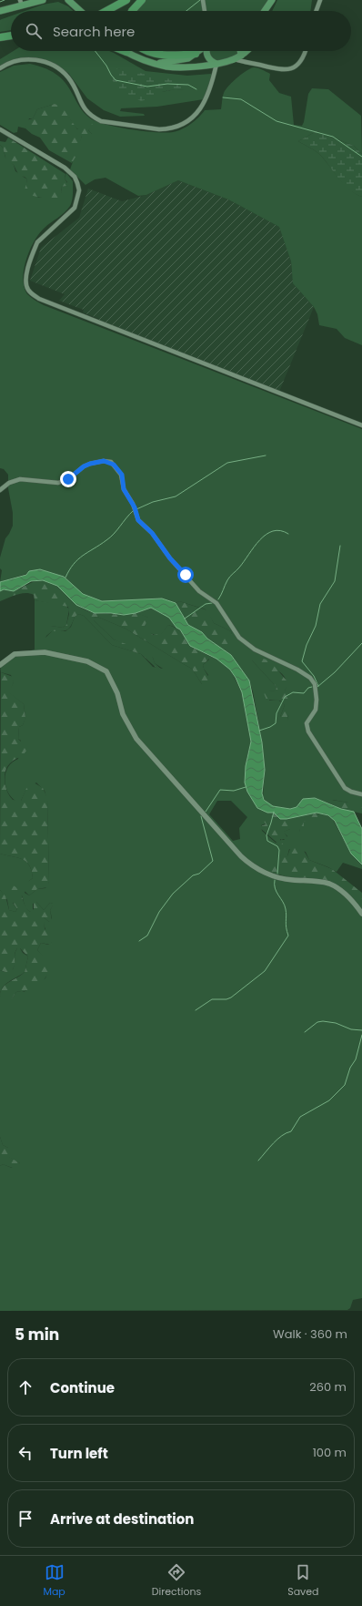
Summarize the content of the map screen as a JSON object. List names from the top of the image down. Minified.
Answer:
{"page":{"search":"Search here","heading":["5 min","Walk · 360 m"],"list":[["Continue","260 m"],["Turn left","100 m"],"Arrive at destination"],"nav":["Map","Directions","Saved"]}}
